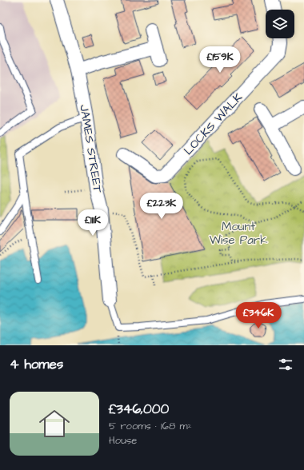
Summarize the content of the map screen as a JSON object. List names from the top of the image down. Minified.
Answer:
{"streets":{"street":["LOCKS WALK","JAMES STREET"]},"parks":["Mount Wise Park"],"page":{"price":["£159K","£223K","£111K","£346K"],"heading":"4 homes","list":[{"name":"£346,000","note":"5 rooms · 168 m² · House"}]}}
